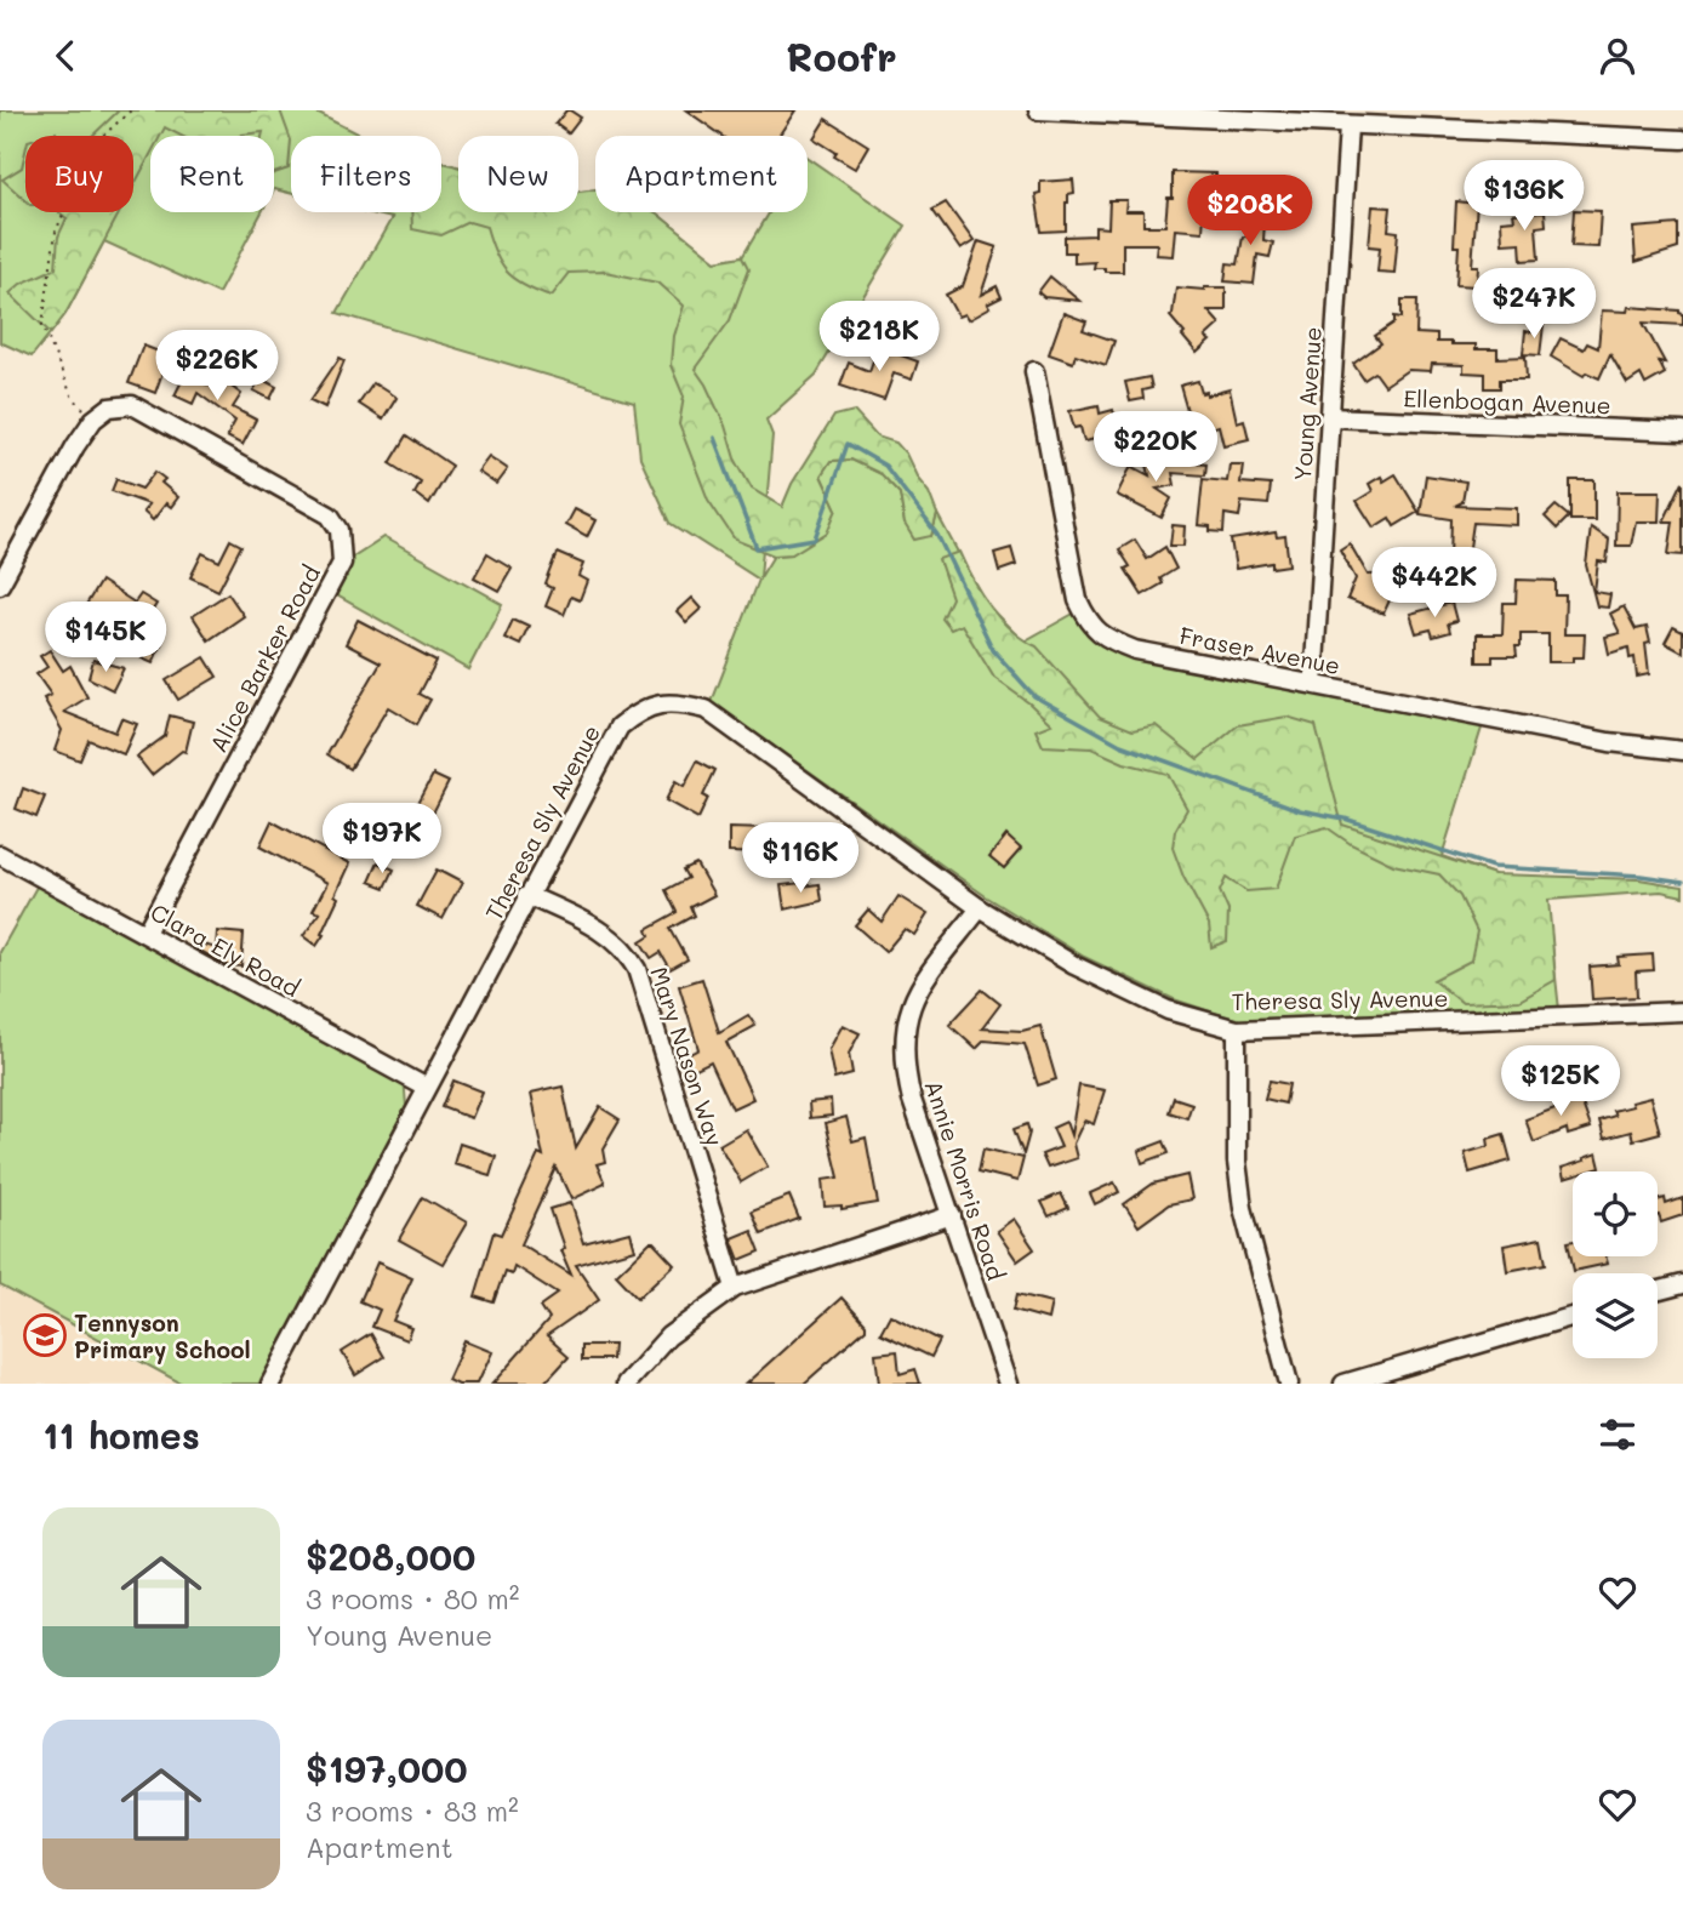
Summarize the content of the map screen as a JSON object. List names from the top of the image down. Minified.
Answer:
{"streets":{"street":["Ellenbogan Avenue","Young Avenue","Fraser Avenue","Alice Barker Road","Theresa Sly Avenue","Clara Ely Road","Mary Nason Way","Annie Morris Road"]},"crossings":[["Ellenbogan Avenue","Young Avenue"],["Young Avenue","Fraser Avenue"],["Alice Barker Road","Clara Ely Road"],["Theresa Sly Avenue","Clara Ely Road"],["Theresa Sly Avenue","Mary Nason Way"],["Theresa Sly Avenue","Annie Morris Road"]],"places":{"school or university":["Tennyson Primary School"]},"page":{"header":"Roofr","chip":["Buy","Rent","Filters","New","Apartment"],"price":["$136K","$208K","$247K","$218K","$226K","$220K","$442K","$145K","$197K","$116K","$125K"],"heading":"11 homes","list":[{"name":"$208,000","note":"3 rooms · 80 m² · Young Avenue"},{"name":"$197,000","note":"3 rooms · 83 m² · Apartment"}]}}
